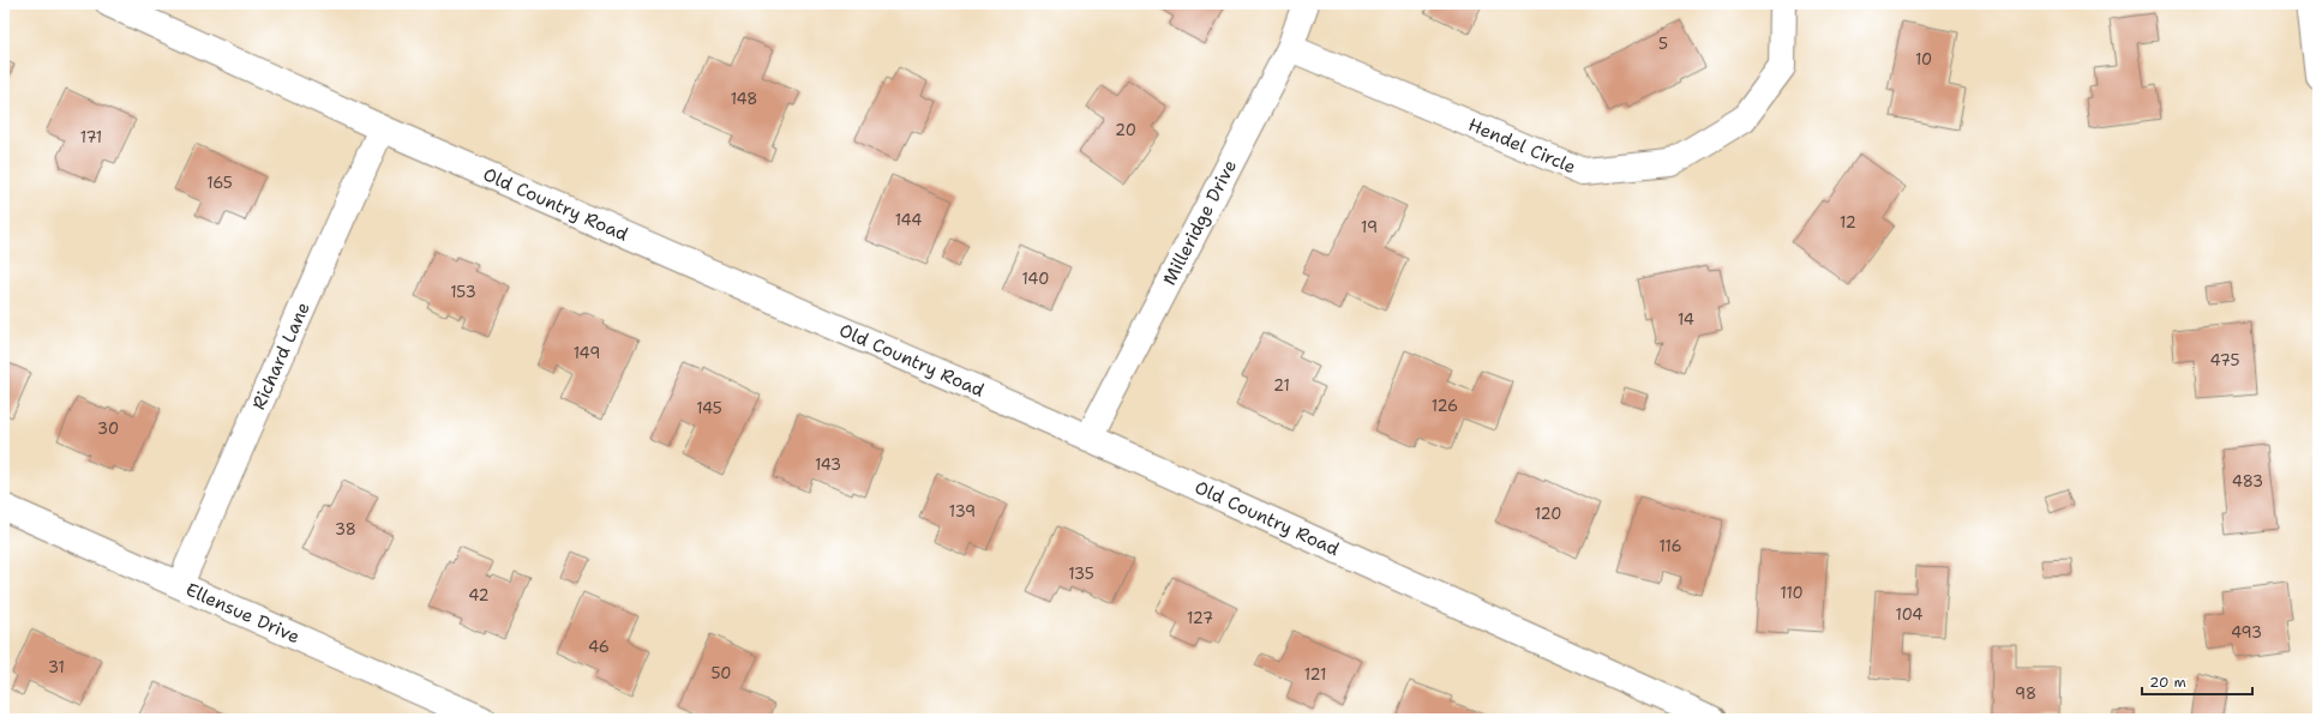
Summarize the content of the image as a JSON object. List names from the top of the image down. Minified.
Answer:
{"streets":{"street":["Hendel Circle","Old Country Road","Milleridge Drive","Richard Lane","Ellensue Drive"]},"crossings":[["Hendel Circle","Milleridge Drive"],["Old Country Road","Milleridge Drive"],["Old Country Road","Richard Lane"],["Richard Lane","Ellensue Drive"]],"house_numbers":["5","10","148","20","171","165","144","12","19","140","153","14","149","475","21","126","145","30","143","483","139","120","38","116","135","110","42","104","127","493","46","31","50","121","98"],"scale_bar":"20 m"}
